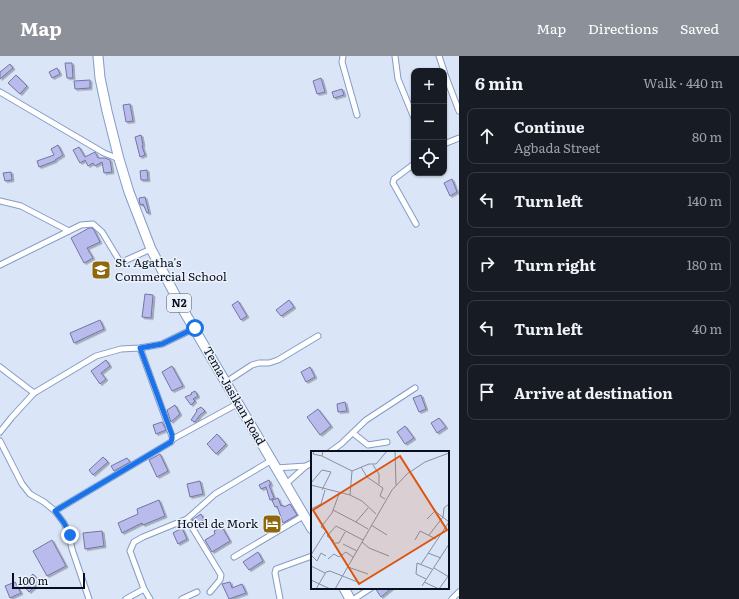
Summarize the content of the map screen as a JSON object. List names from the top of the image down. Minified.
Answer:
{"streets":{"highway":["N2","Tema-Jasikan Road"]},"places":{"school or university":["St. Agatha's Commercial School"],"hotel":["Hotel de Mork"]},"scale_bar":"100 m","page":{"header":"Map","nav":["Map","Directions","Saved"],"heading":["6 min","Walk · 440 m"],"map_buttons":["+","−"],"list":[["Continue","Agbada Street","80 m"],["Turn left","140 m"],["Turn right","180 m"],["Turn left","40 m"],"Arrive at destination"],"scale":"100 m"}}
